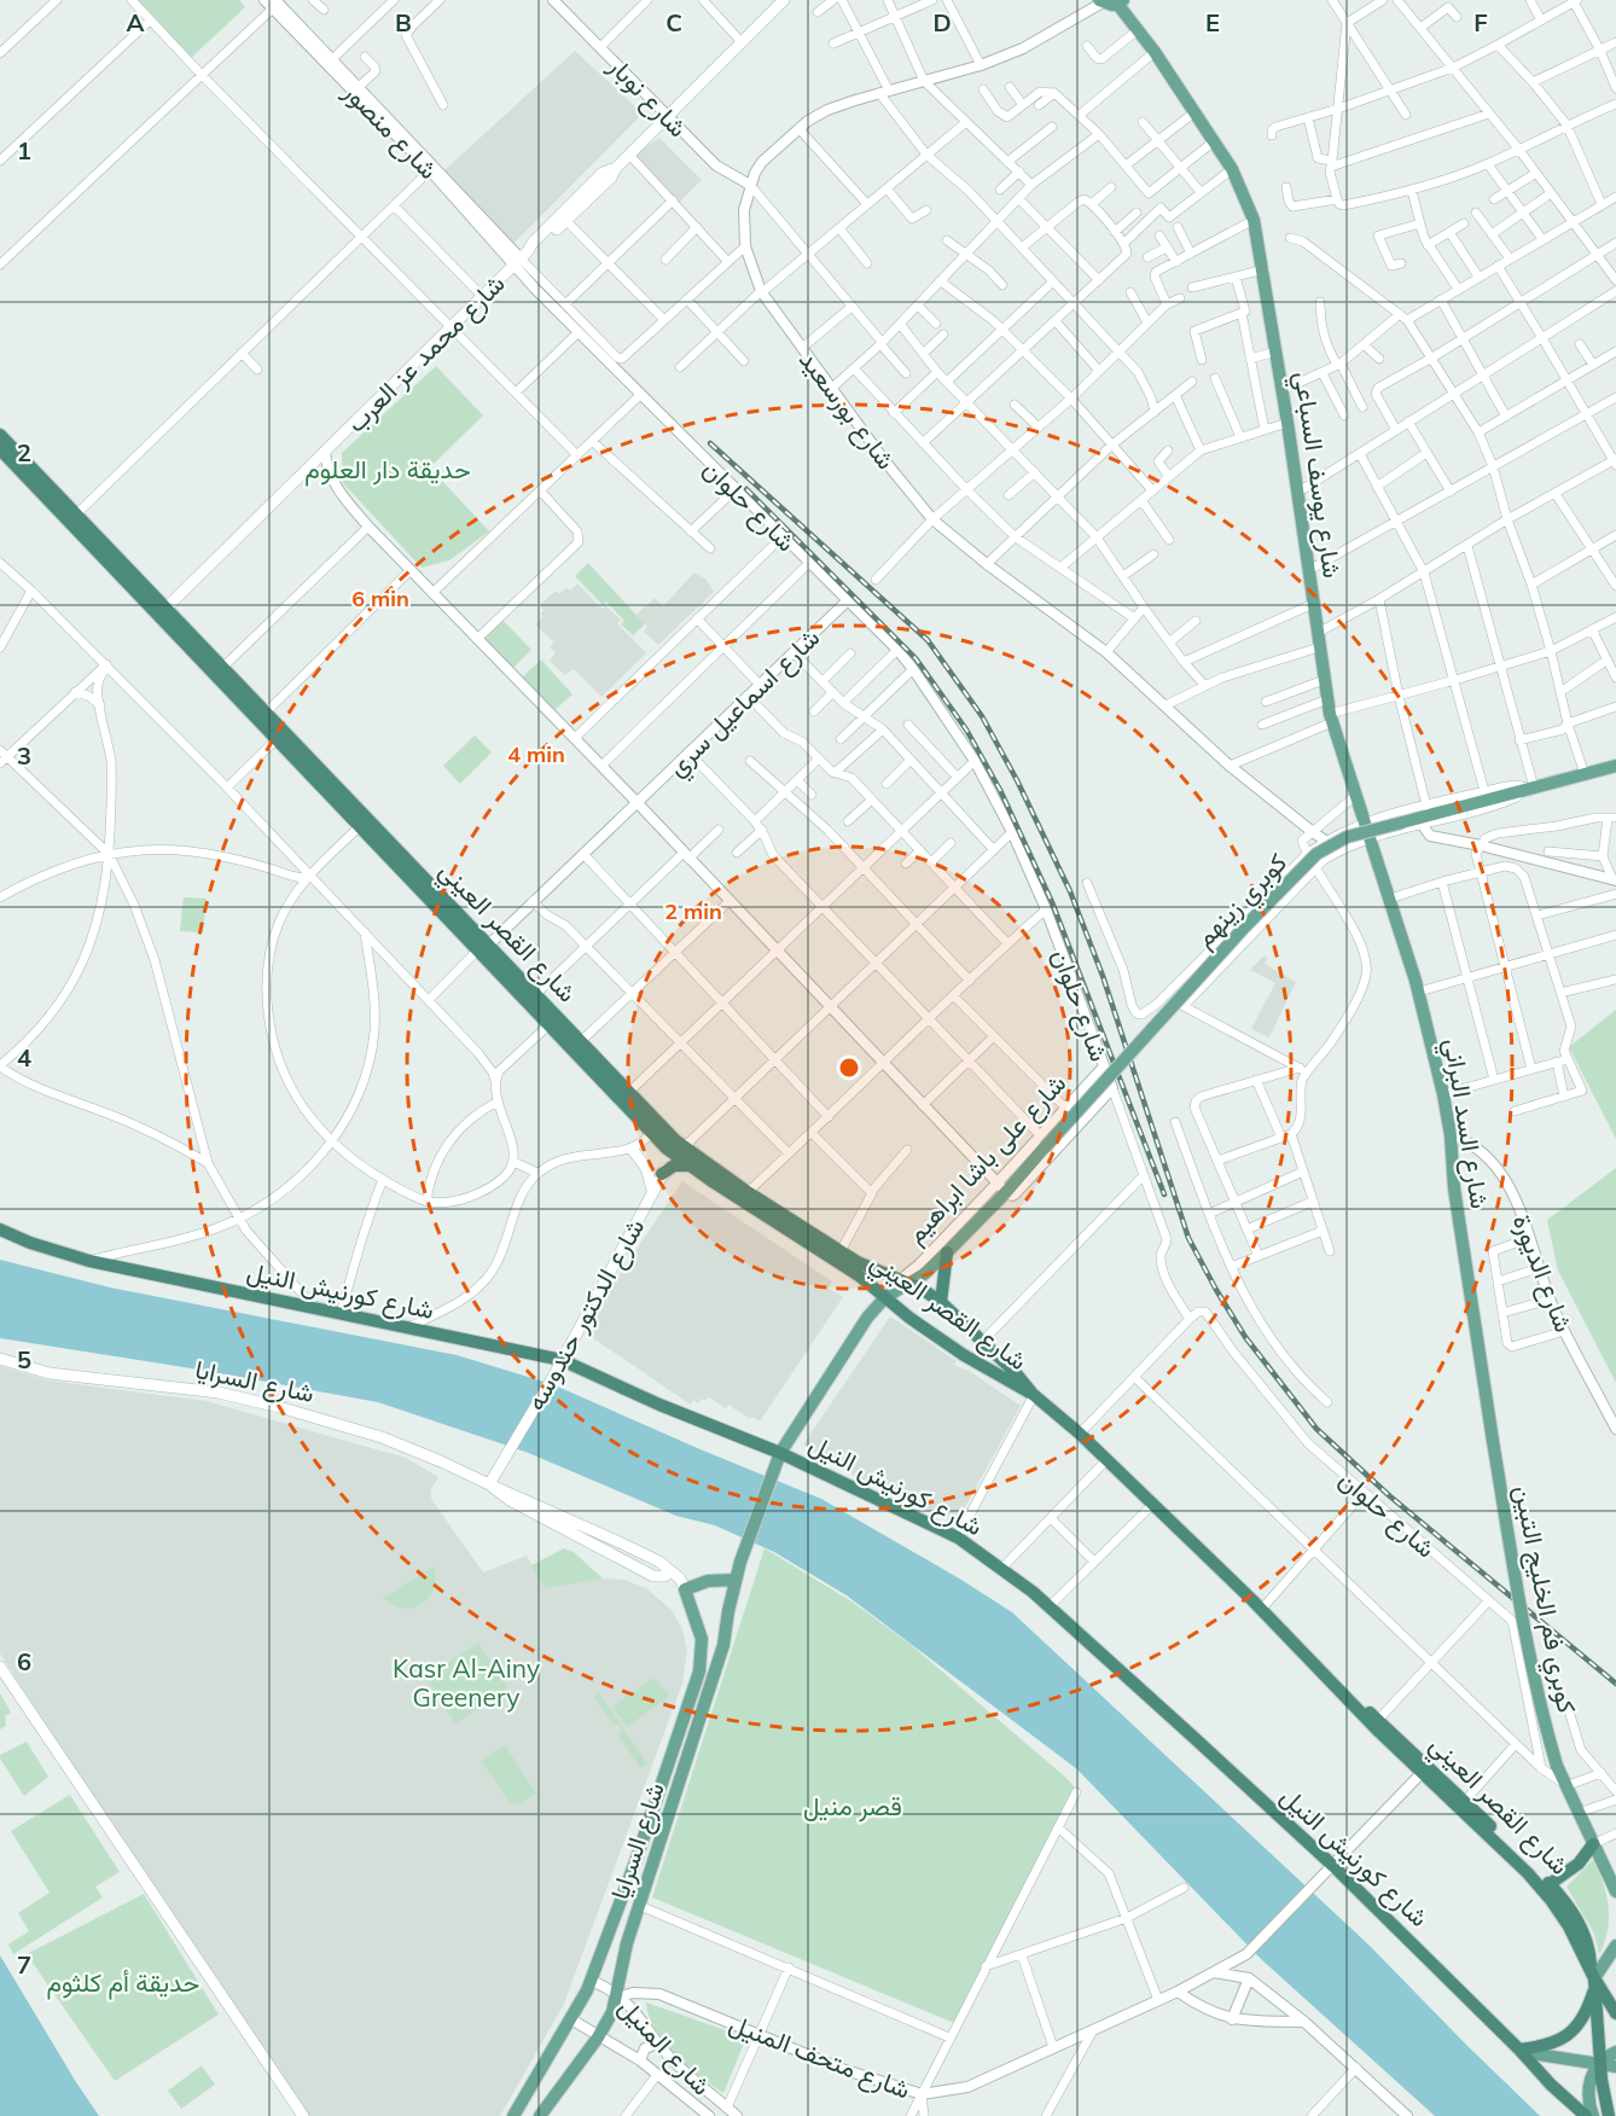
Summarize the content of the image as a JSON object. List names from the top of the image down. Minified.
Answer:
{"streets":{"highway":["شارع القصر العيني","شارع كورنيش النيل"],"main road":["شارع محمد عز العرب","شارع يوسف السباعي","كوبري زينهم","شارع السد البراني","شارع على باشا ابراهيم","شارع الدكتور حندوسه","شارع السرايا","كوبري فم الخليج التبين"],"street":["شارع نوبار","شارع منصور","شارع بورسعيد","شارع حلوان","شارع اسماعيل سري","شارع الديورة","شارع المنيل","شارع متحف المنيل"]},"crossings":[["شارع نوبار","شارع محمد عز العرب"],["شارع نوبار","شارع بورسعيد"],["شارع منصور","شارع محمد عز العرب"],["شارع منصور","شارع حلوان"],["شارع محمد عز العرب","شارع حلوان"],["شارع محمد عز العرب","شارع القصر العيني"],["شارع يوسف السباعي","شارع السد البراني"],["شارع حلوان","شارع اسماعيل سري"],["شارع حلوان","شارع على باشا ابراهيم"],["شارع اسماعيل سري","شارع القصر العيني"],["كوبري زينهم","شارع على باشا ابراهيم"],["شارع القصر العيني","شارع على باشا ابراهيم"],["شارع القصر العيني","شارع الدكتور حندوسه"],["شارع السد البراني","شارع الديورة"],["شارع السد البراني","كوبري فم الخليج التبين"],["شارع على باشا ابراهيم","شارع كورنيش النيل"],["شارع على باشا ابراهيم","شارع السرايا"],["شارع كورنيش النيل","شارع الدكتور حندوسه"],["شارع كورنيش النيل","شارع متحف المنيل"],["شارع الدكتور حندوسه","شارع السرايا"],["شارع السرايا","شارع المنيل"],["شارع السرايا","شارع متحف المنيل"],["شارع المنيل","شارع متحف المنيل"]],"parks":["حديقة دار العلوم","Kasr Al-Ainy Greenery","قصر منيل","حديقة أم كلثوم"],"grid":{"columns":["A","B","C","D","E","F"],"rows":["1","2","3","4","5","6","7"]},"rings":["6 min","4 min","2 min"]}
